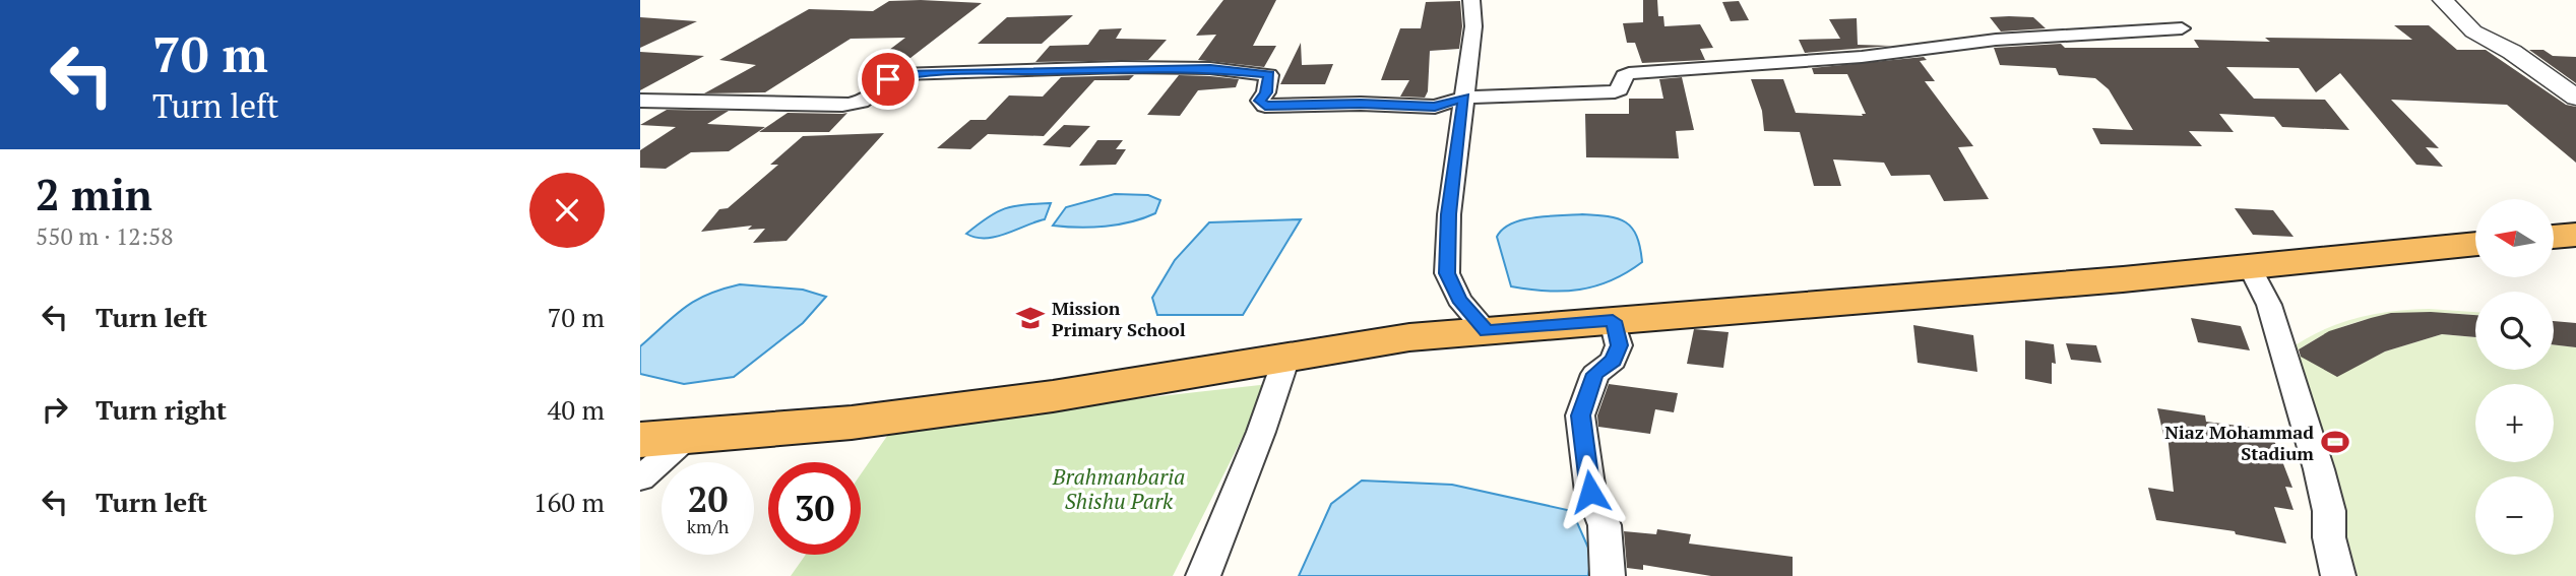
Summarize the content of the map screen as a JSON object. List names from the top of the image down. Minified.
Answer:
{"parks":["Brahmanbaria Shishu Park"],"places":{"school or university":["Mission Primary School"],"sports":["Niaz Mohammad Stadium"]},"north":"left","page":{"turn":["70 m","Turn left"],"heading":["2 min","550 m · 12:58"],"map_buttons":["+","−"],"list":[{"name":"Turn left","value":"70 m"},{"name":"Turn right","value":"40 m"},{"name":"Turn left","value":"160 m"}],"speed":"20 km/h","limit":"30"}}
